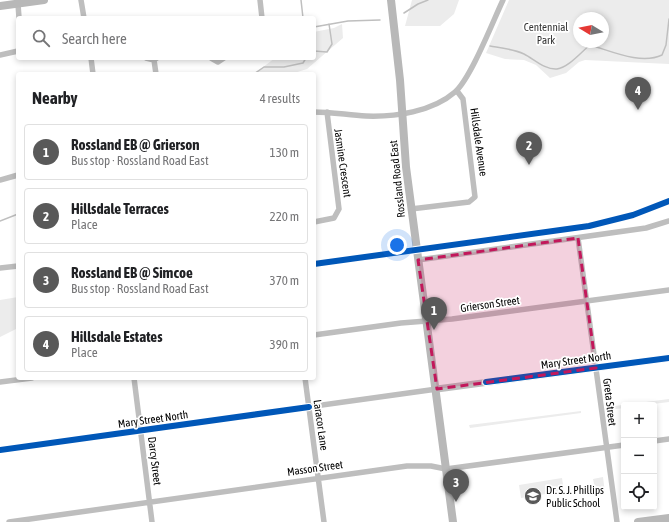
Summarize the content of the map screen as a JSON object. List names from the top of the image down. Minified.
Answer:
{"streets":{"main road":["Rossland Road East"],"street":["Hillsdale Avenue","Jasmine Crescent","Grierson Street","Mary Street North","Greta Street","Laracor Lane","Darcy Street","Masson Street"]},"crossings":[["Hillsdale Avenue","Rossland Road East"],["Rossland Road East","Grierson Street"],["Rossland Road East","Mary Street North"],["Rossland Road East","Masson Street"],["Grierson Street","Greta Street"],["Mary Street North","Greta Street"],["Mary Street North","Laracor Lane"],["Mary Street North","Darcy Street"],["Greta Street","Masson Street"],["Laracor Lane","Masson Street"],["Darcy Street","Masson Street"]],"parks":["Centennial Park"],"places":{"school or university":["Dr. S. J. Phillips Public School"]},"north":"left","page":{"search":"Search here","heading":["Nearby","4 results"],"pins":["4","2","1","3"],"list":[{"mark":"1","name":"Rossland EB @ Grierson","note":"Bus stop · Rossland Road East","value":"130 m"},{"mark":"2","name":"Hillsdale Terraces","note":"Place","value":"220 m"},{"mark":"3","name":"Rossland EB @ Simcoe","note":"Bus stop · Rossland Road East","value":"370 m"},{"mark":"4","name":"Hillsdale Estates","note":"Place","value":"390 m"}],"map_buttons":["+","−"]}}
